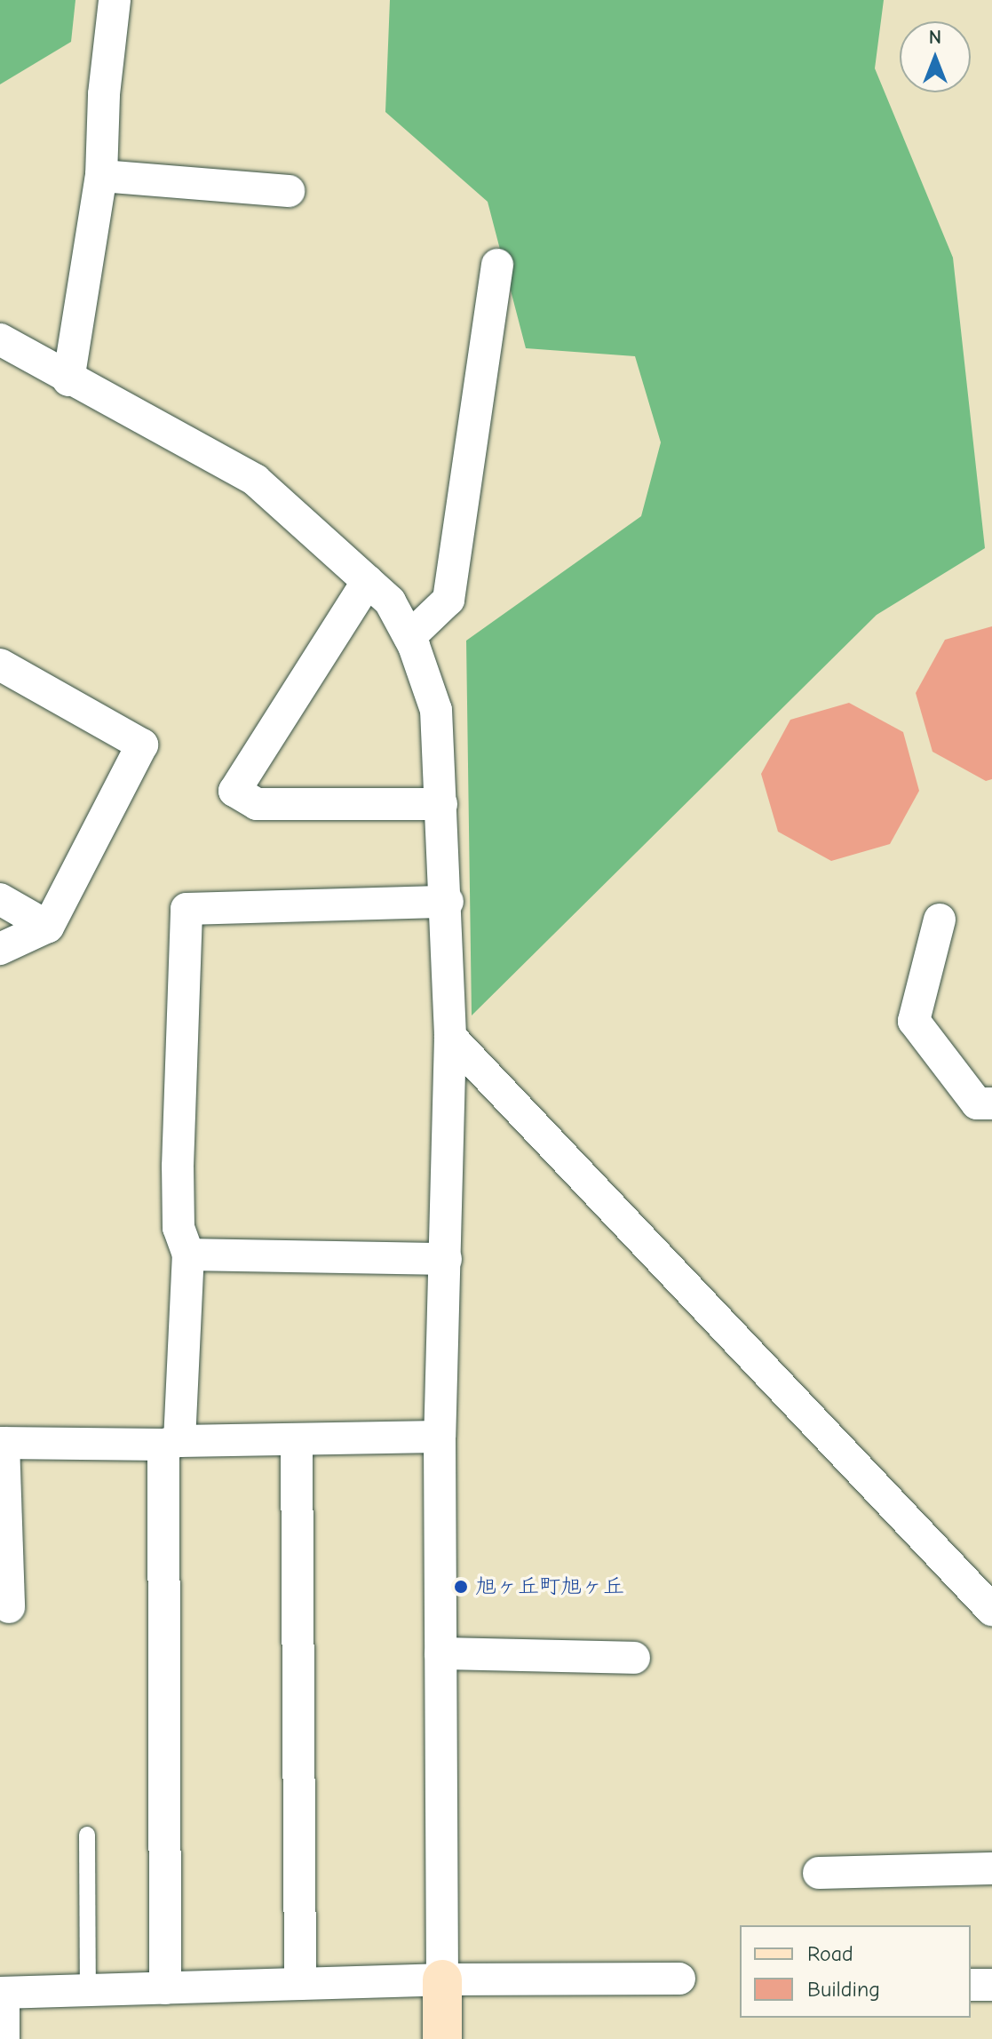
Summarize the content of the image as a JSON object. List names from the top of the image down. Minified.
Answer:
{"places":["旭ヶ丘町旭ヶ丘"],"legend":["Road","Building"],"north":"top"}
